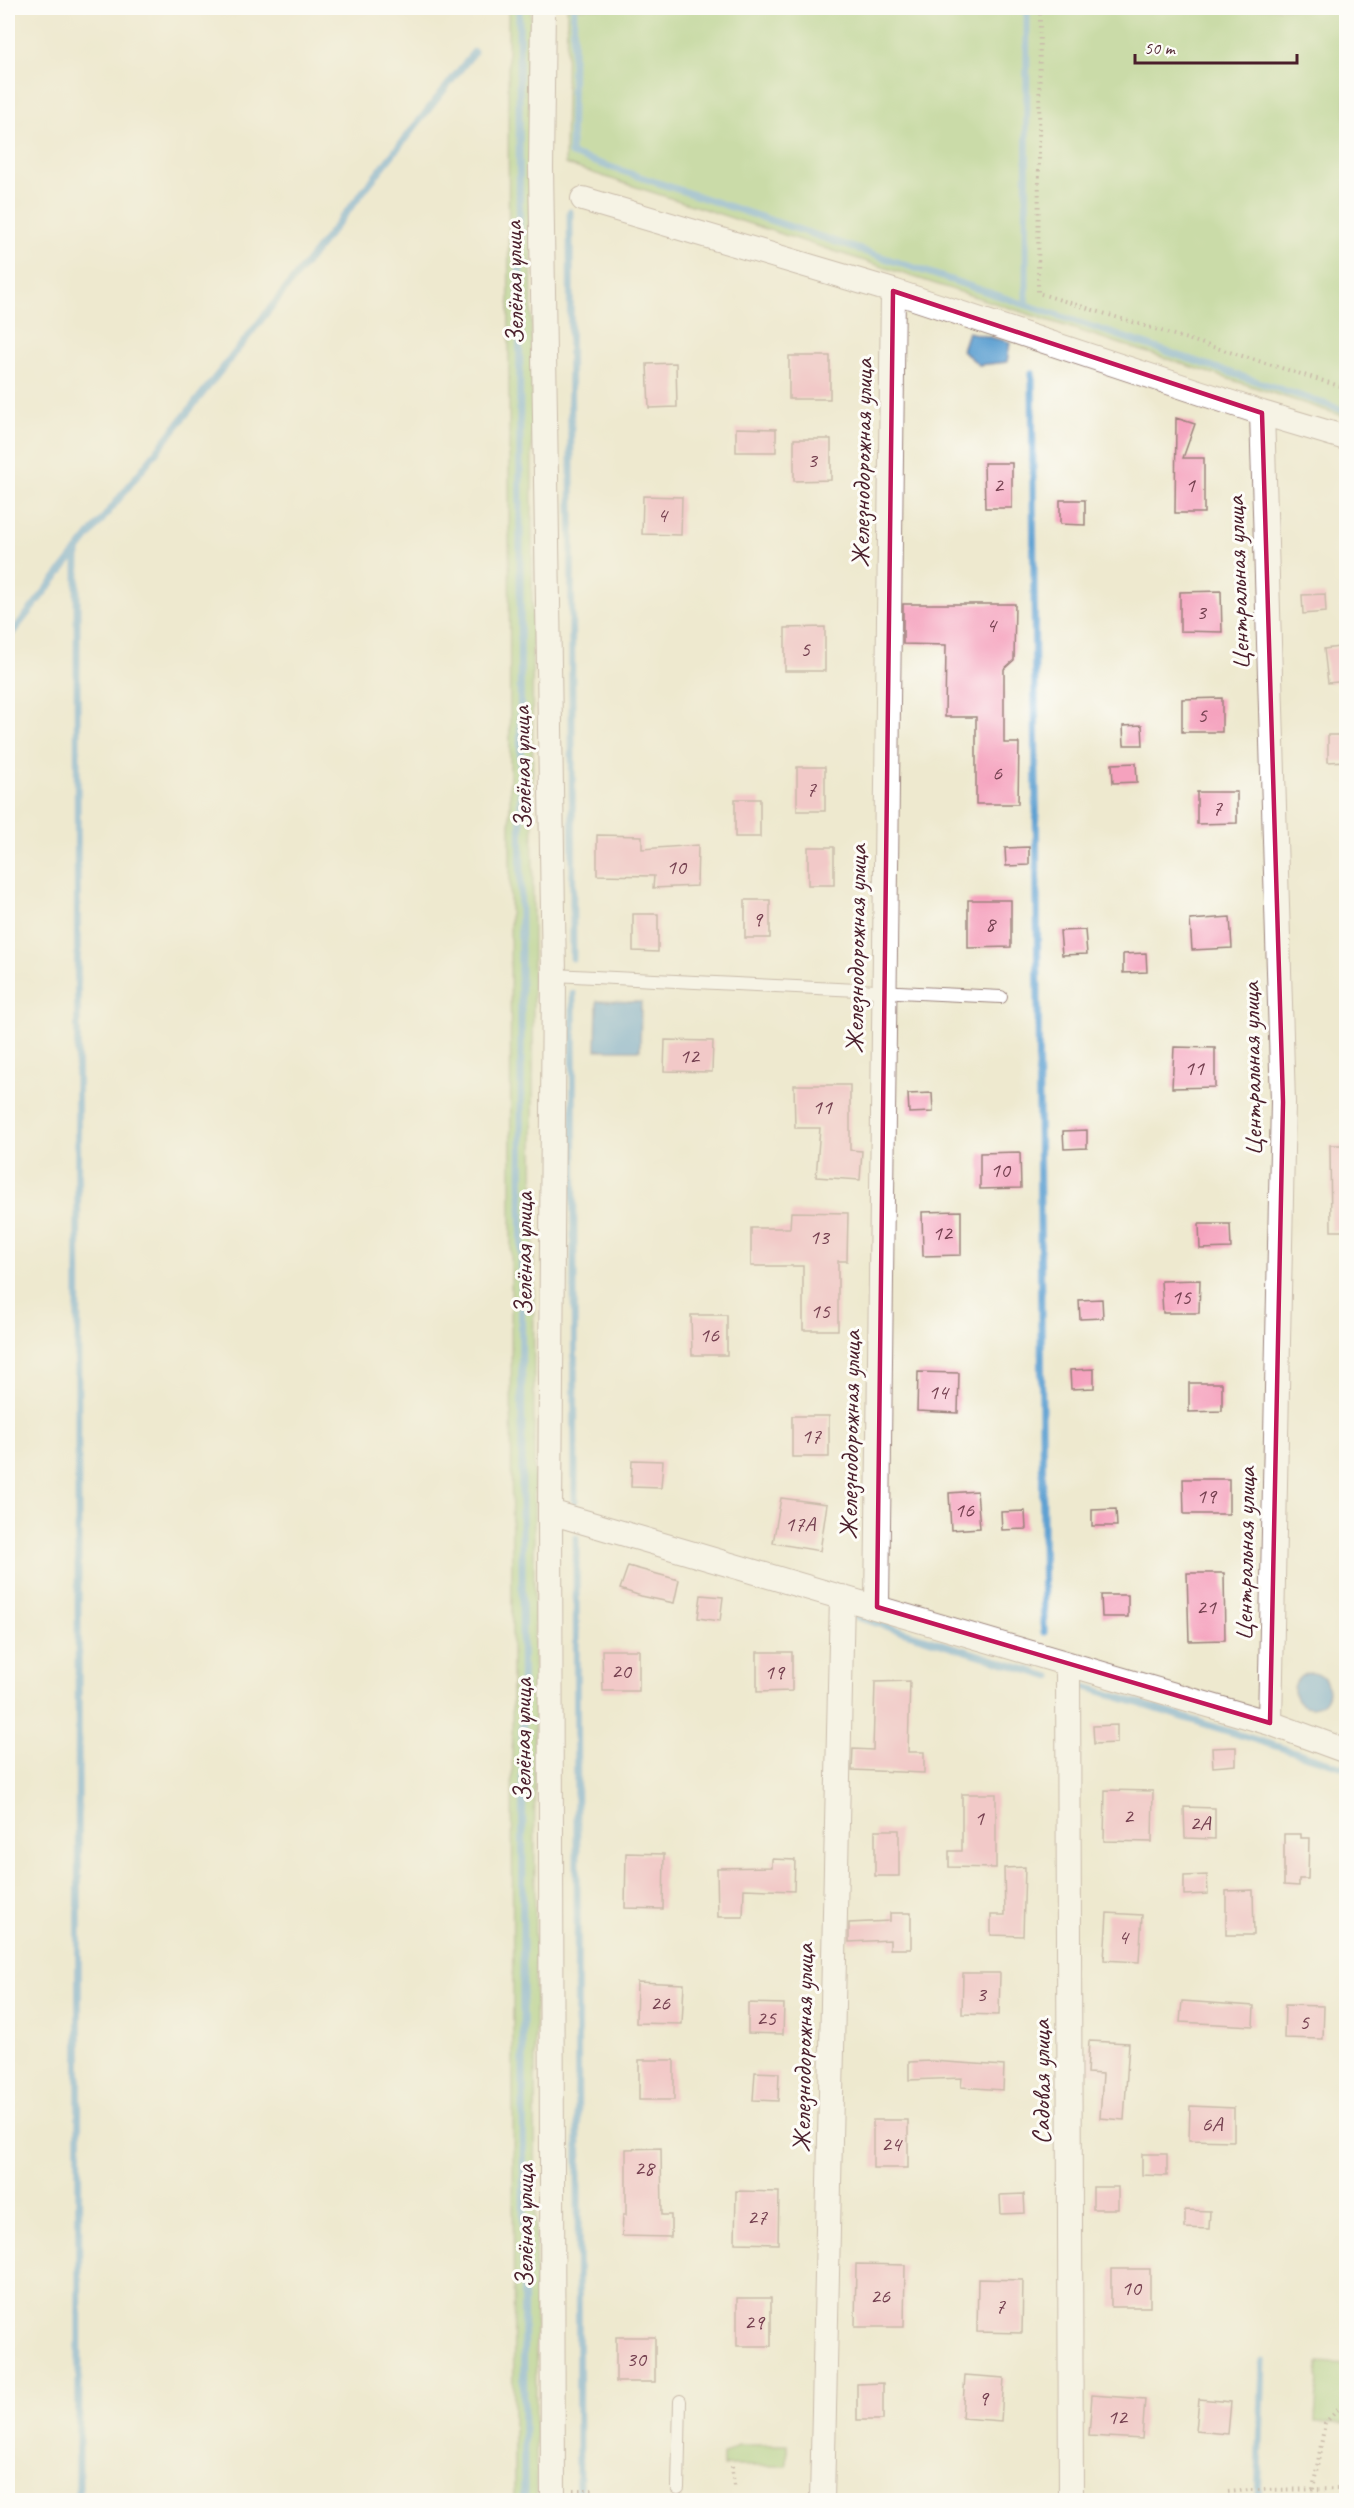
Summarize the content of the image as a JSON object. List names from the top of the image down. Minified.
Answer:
{"streets":{"street":["Зелёная улица","Железнодорожная улица","Центральная улица","Садовая улица"]},"house_numbers":["3","2","1","4","3","4","5","5","6","7","7","10","9","8","12","11","11","10","12","13","15","15","16","14","17","19","16","17А","21","20","19","2","1","2А","4","3","26","25","5","6А","24","28","27","10","26","7","29","30","9","12"],"scale_bar":"50 m"}
